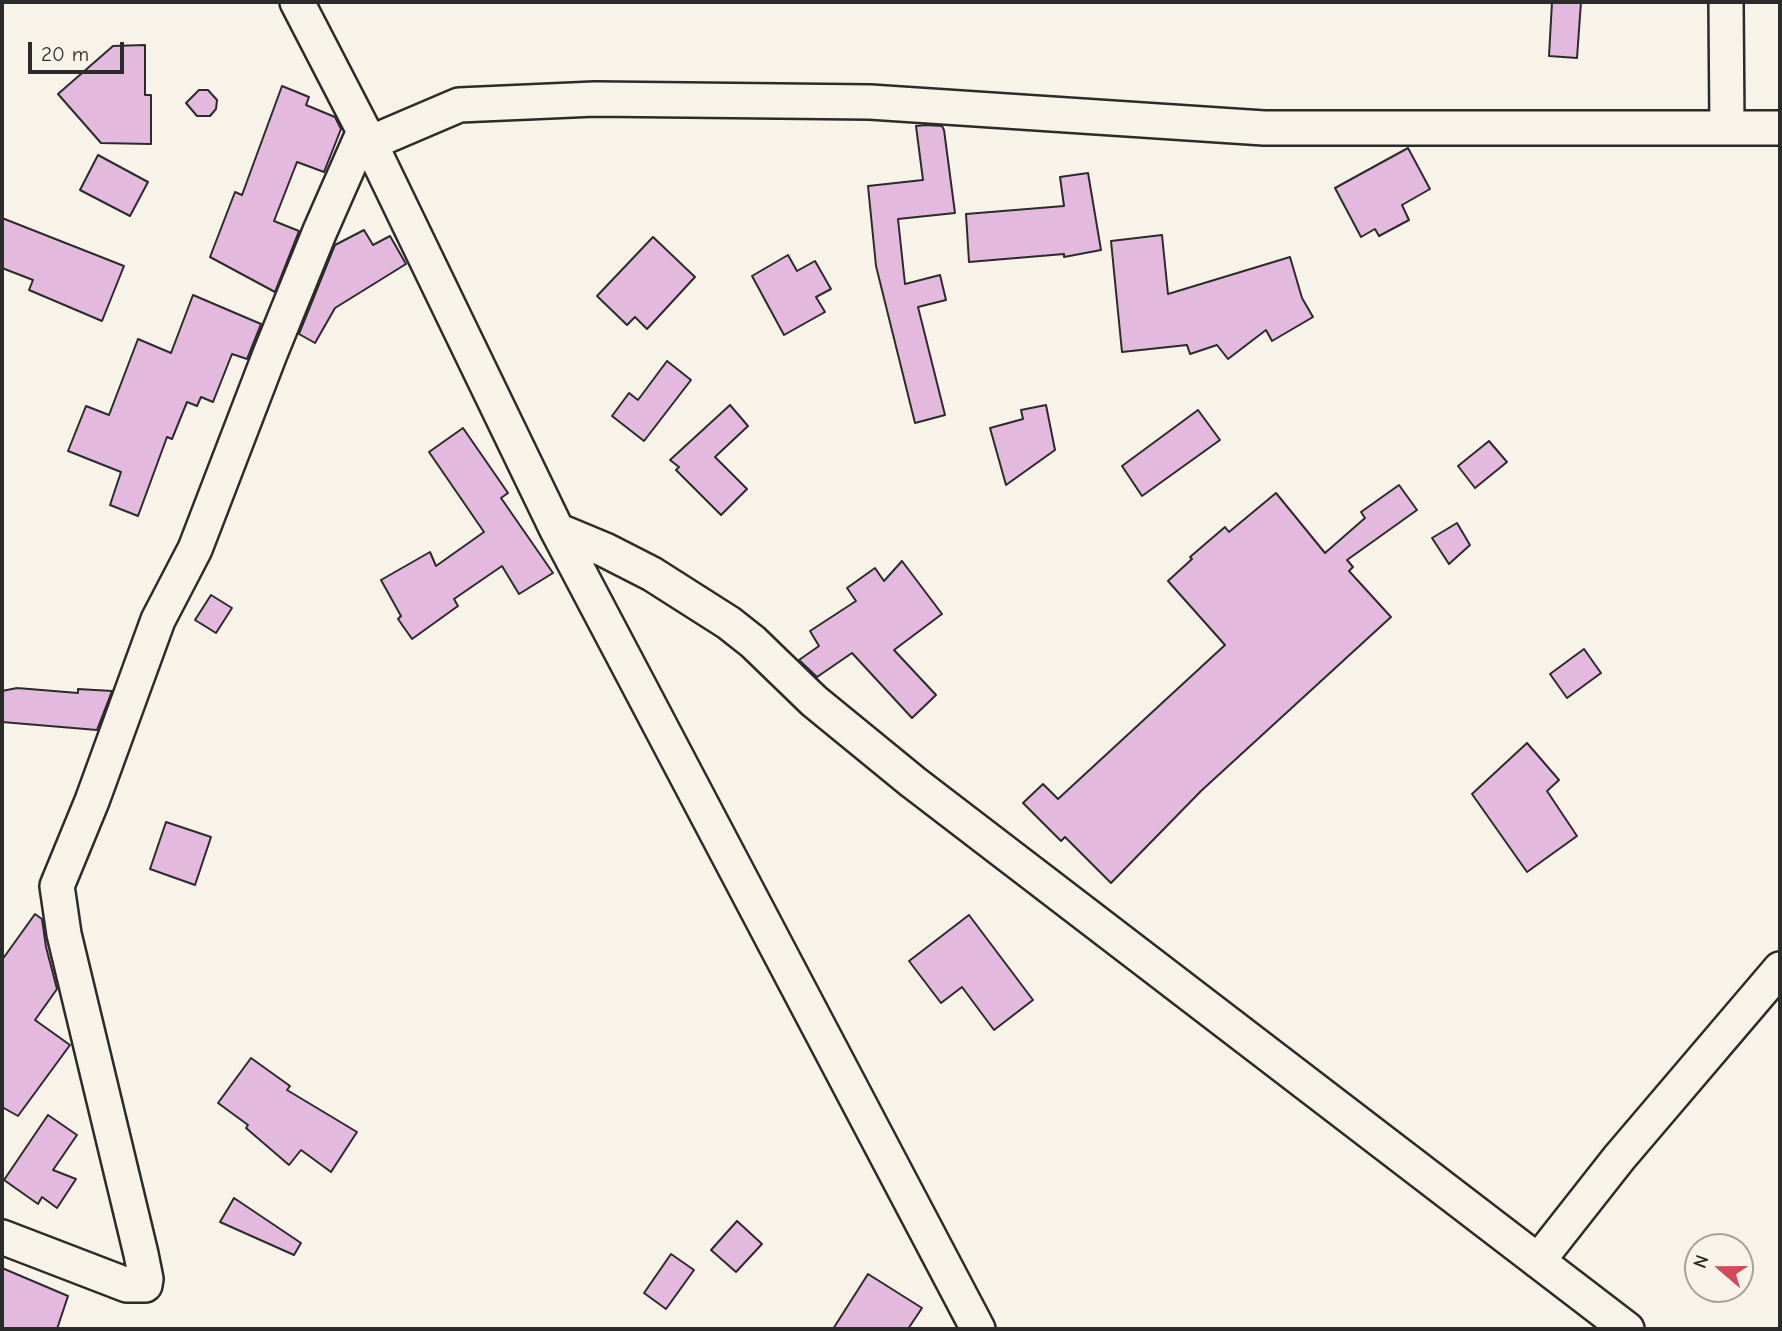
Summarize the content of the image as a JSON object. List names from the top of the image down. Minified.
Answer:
{"scale_bar":"20 m","north":"left"}
